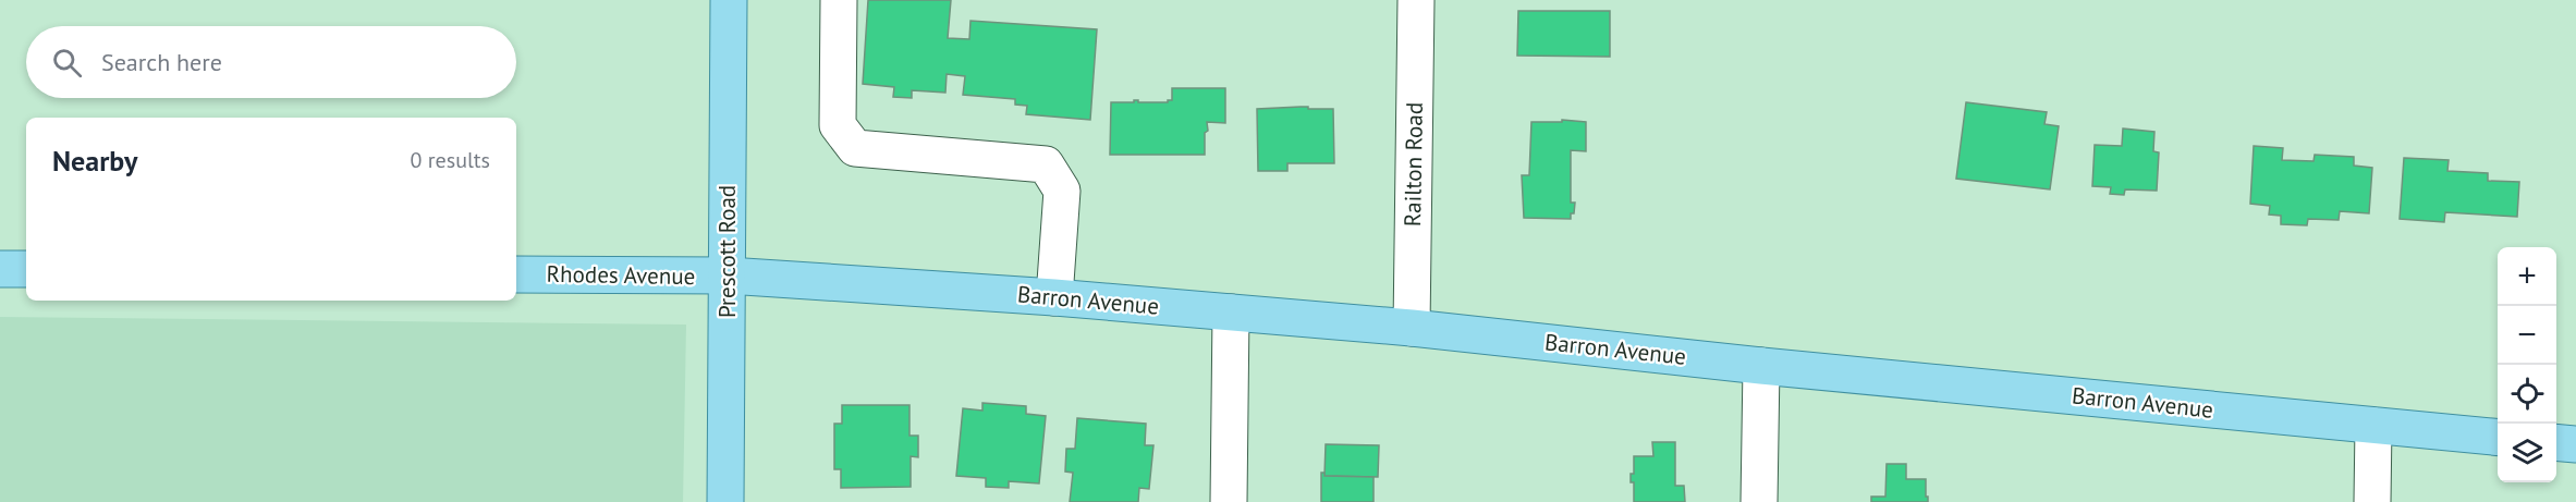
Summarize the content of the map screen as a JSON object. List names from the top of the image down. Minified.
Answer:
{"streets":{"main road":["Prescott Road","Rhodes Avenue","Barron Avenue"],"street":["Railton Road"]},"crossings":[["Railton Road","Barron Avenue"],["Prescott Road","Rhodes Avenue"],["Prescott Road","Barron Avenue"],["Rhodes Avenue","Barron Avenue"]],"page":{"search":"Search here","heading":["Nearby","0 results"],"map_buttons":["+","−"]}}
